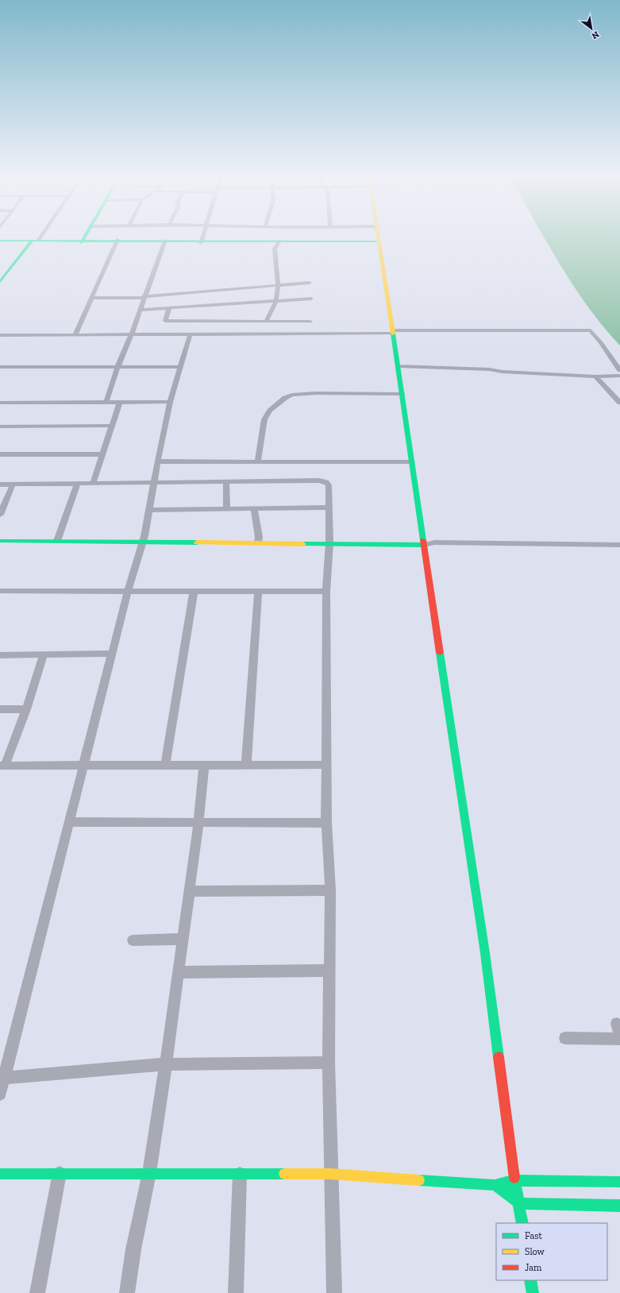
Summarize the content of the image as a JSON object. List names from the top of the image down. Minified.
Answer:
{"legend":["Fast","Slow","Jam"],"north":"bottom right"}
